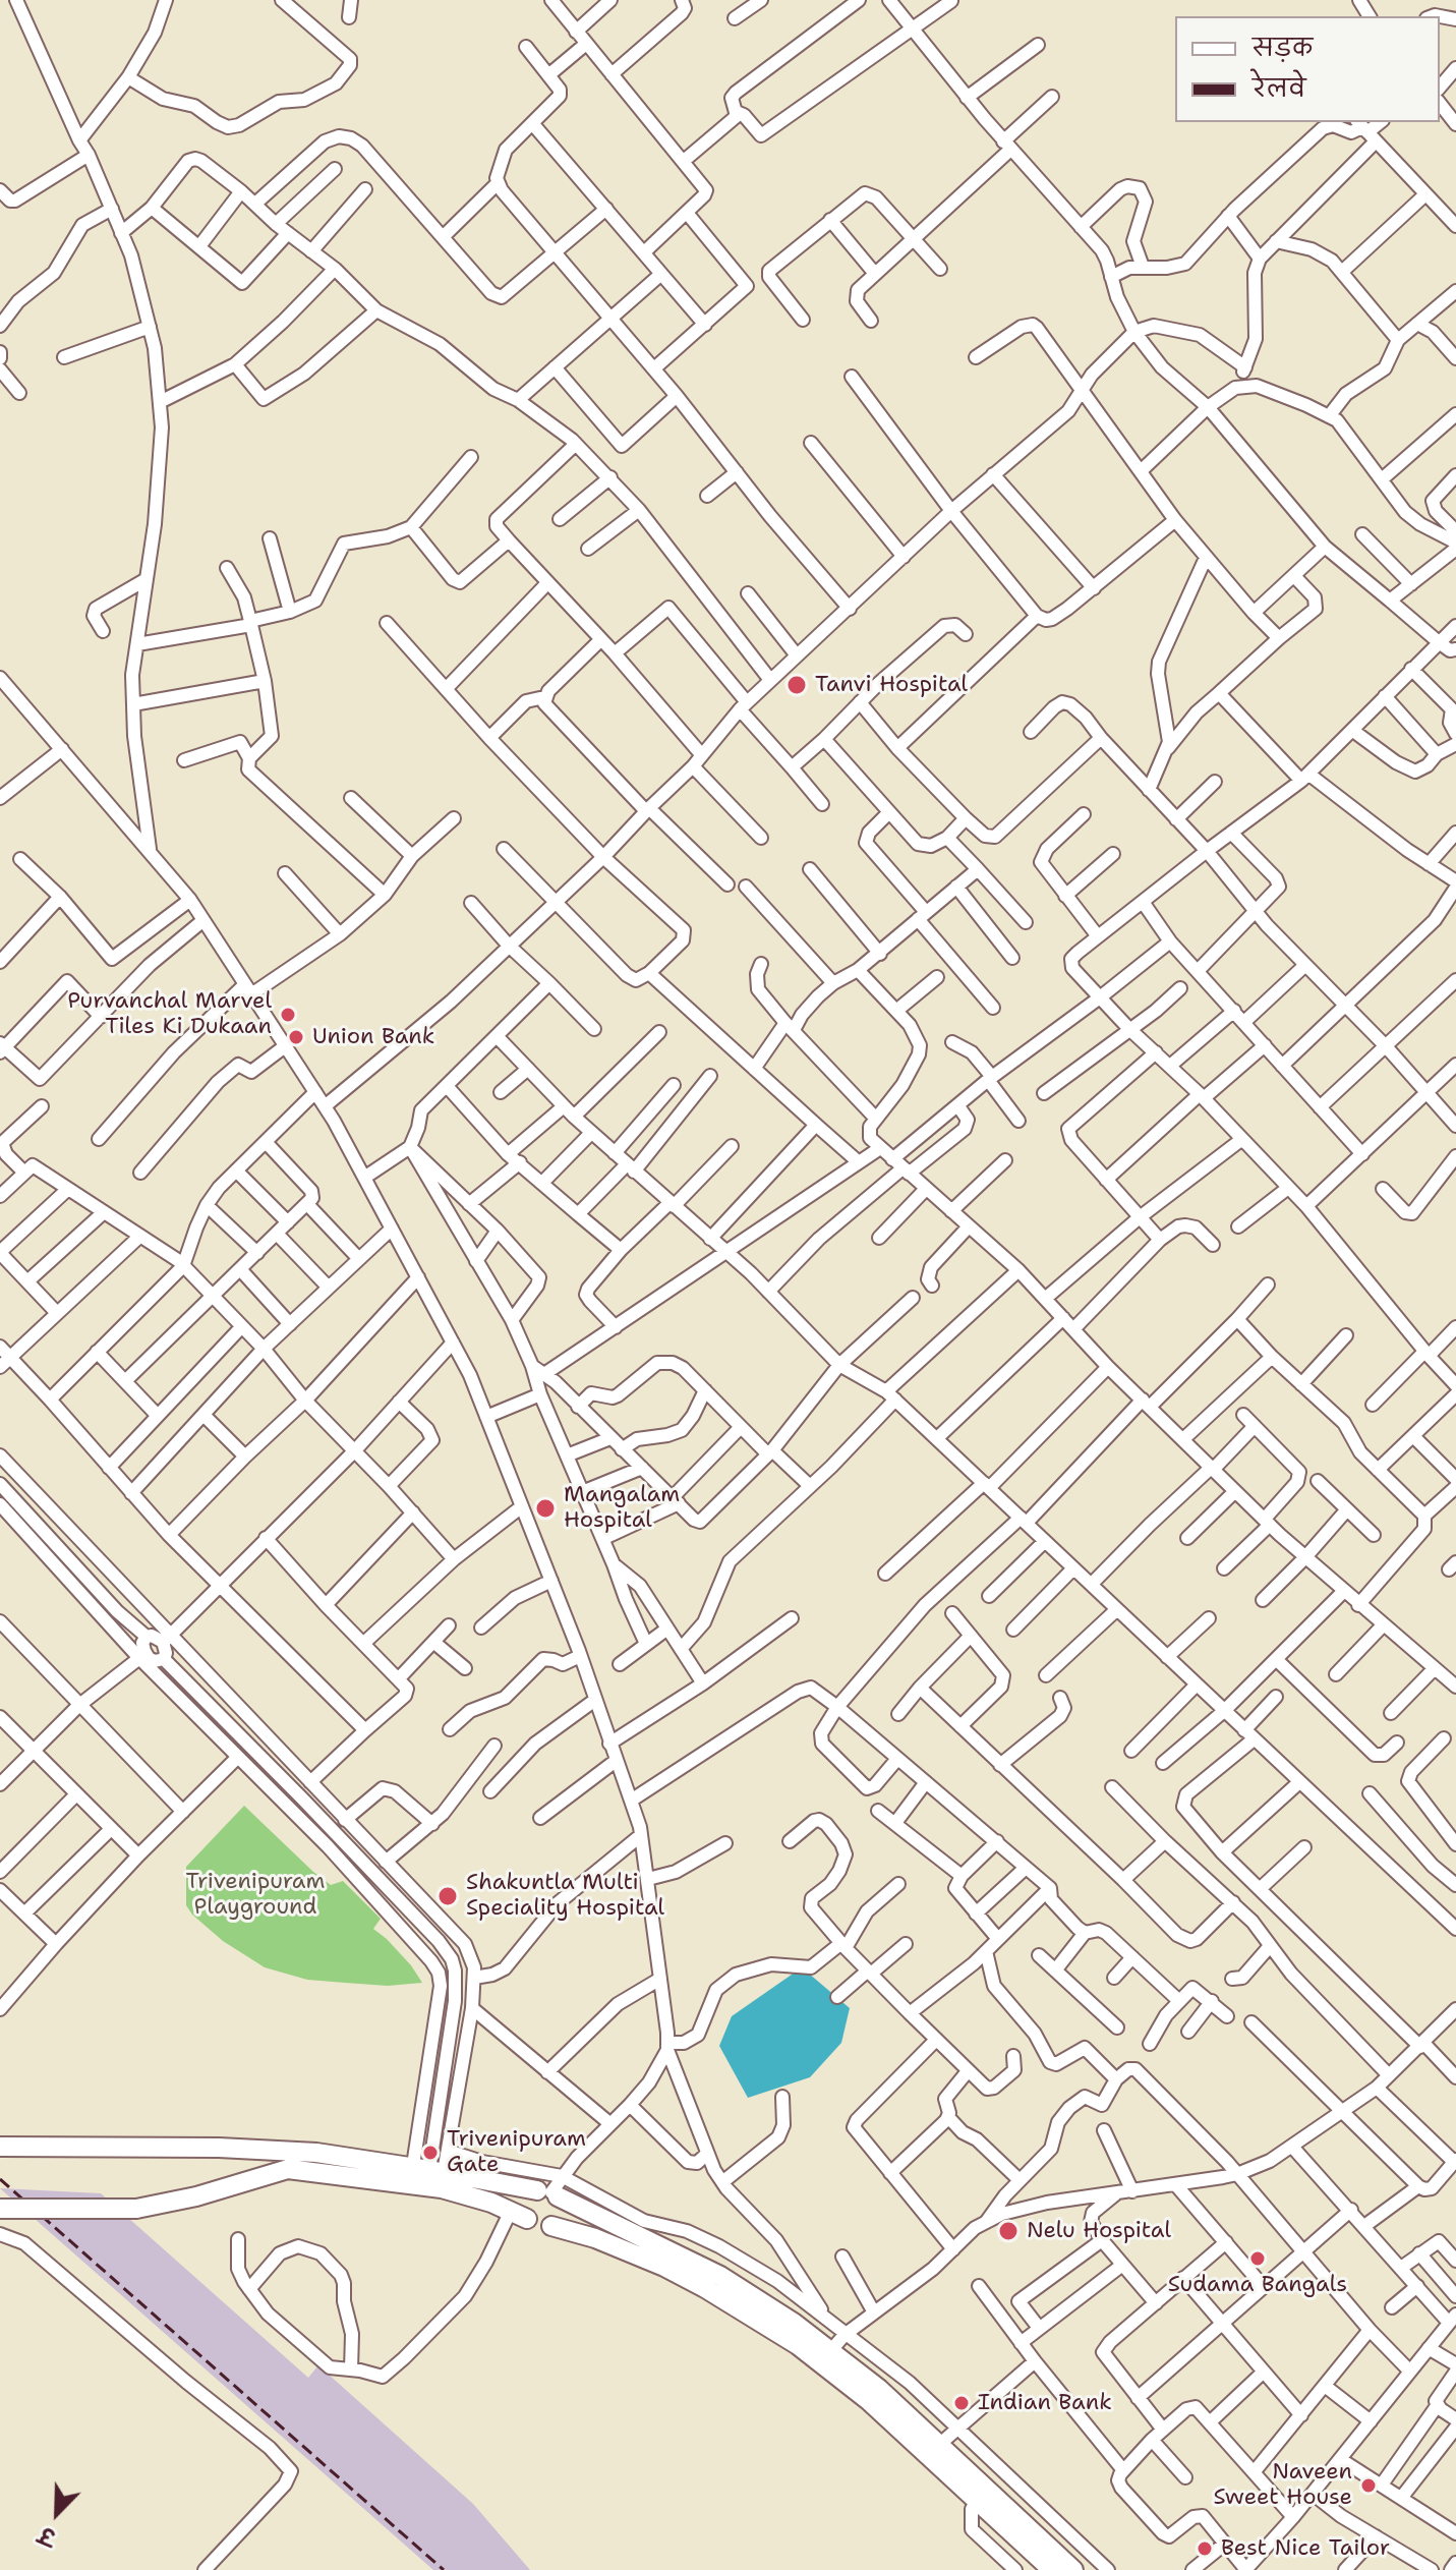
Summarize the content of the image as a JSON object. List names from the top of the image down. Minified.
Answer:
{"parks":["Trivenipuram Playground"],"places":["Tanvi Hospital","Purvanchal Marvel Tiles Ki Dukaan","Union Bank","Mangalam Hospital","Shakuntla Multi Speciality Hospital","Trivenipuram Gate","Nelu Hospital","Sudama Bangals","Indian Bank","Naveen Sweet House","Best Nice Tailor"],"legend":["सड़क","रेलवे"],"north":"bottom left"}
